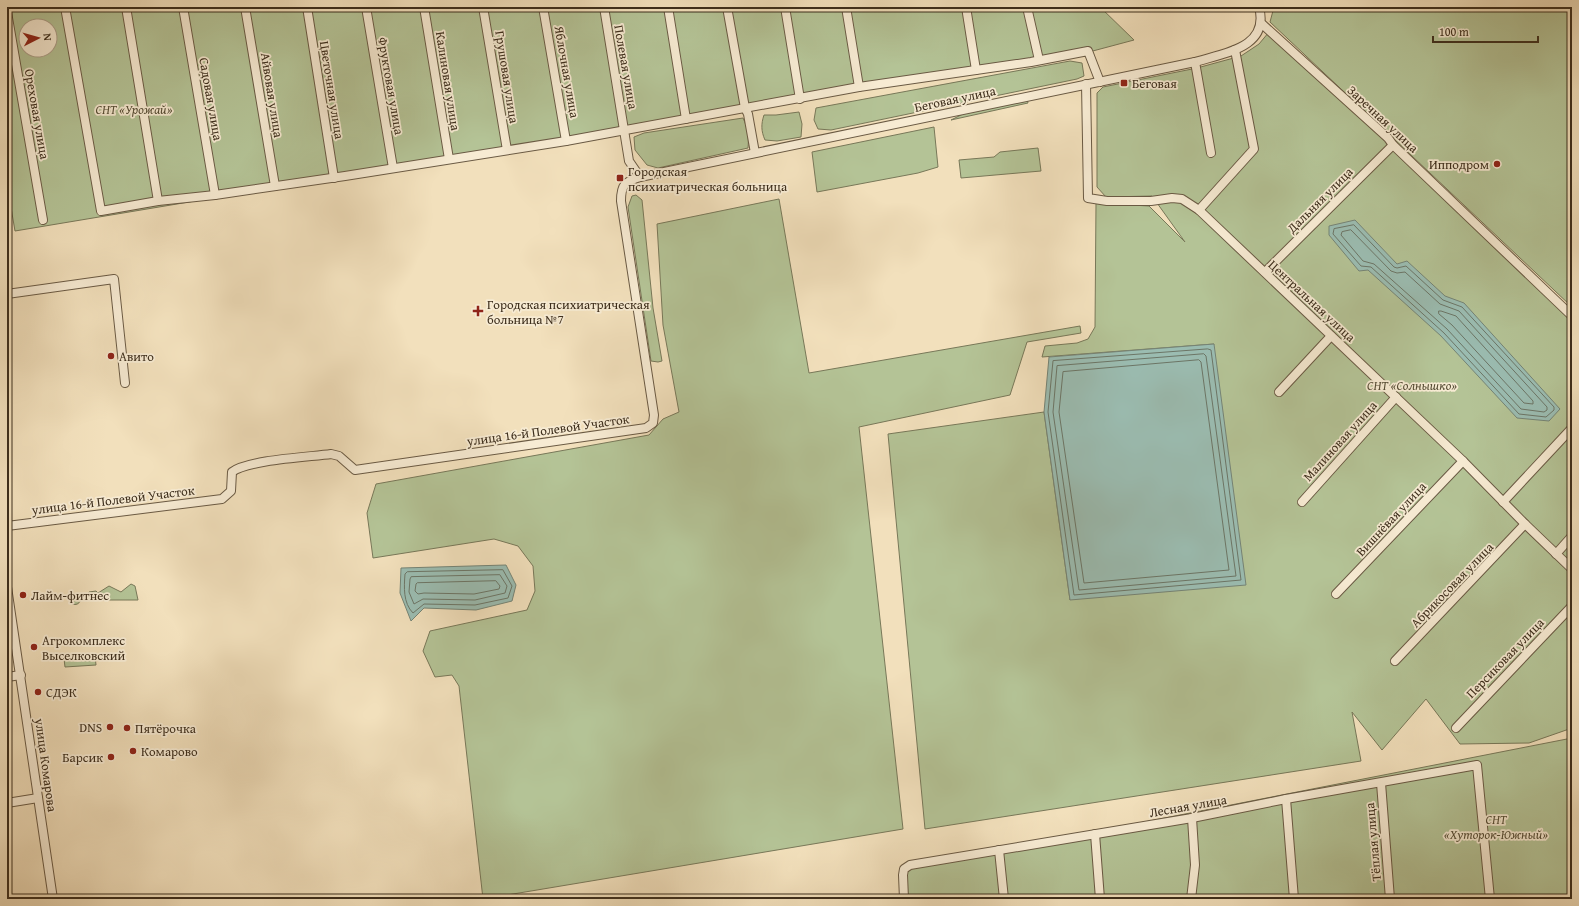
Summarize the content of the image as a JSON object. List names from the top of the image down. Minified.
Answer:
{"streets":{"street":["Полевая улица","Яблочная улица","Грушовая улица","Калиновая улица","Фруктовая улица","Цветочная улица","Айвовая улица","Садовая улица","Беговая улица","Ореховая улица","Заречная улица","Дальняя улица","Центральная улица","улица 16-й Полевой Участок","Малиновая улица","Вишнёвая улица","Абрикосовая улица","Персиковая улица","улица Комарова","Лесная улица","Тёплая улица"]},"crossings":[["Полевая улица","Беговая улица"],["Беговая улица","Заречная улица"],["Беговая улица","Центральная улица"],["Беговая улица","улица 16-й Полевой Участок"],["Заречная улица","Дальняя улица"],["Дальняя улица","Центральная улица"],["Центральная улица","Малиновая улица"],["Центральная улица","Вишнёвая улица"],["Центральная улица","Абрикосовая улица"],["Лесная улица","Тёплая улица"]],"parks":["СНТ «Урожай»","СНТ «Солнышко»","СНТ «Хуторок-Южный»"],"places":{"transit":["Беговая","Городская психиатрическая больница"],"other":["Ипподром","Авито","Лайм-фитнес","Агрокомплекс Выселковский","СДЭК","DNS","Пятёрочка","Комарово","Барсик"],"health":["Городская психиатрическая больница №7"]},"scale_bar":"100 m","north":"right"}
